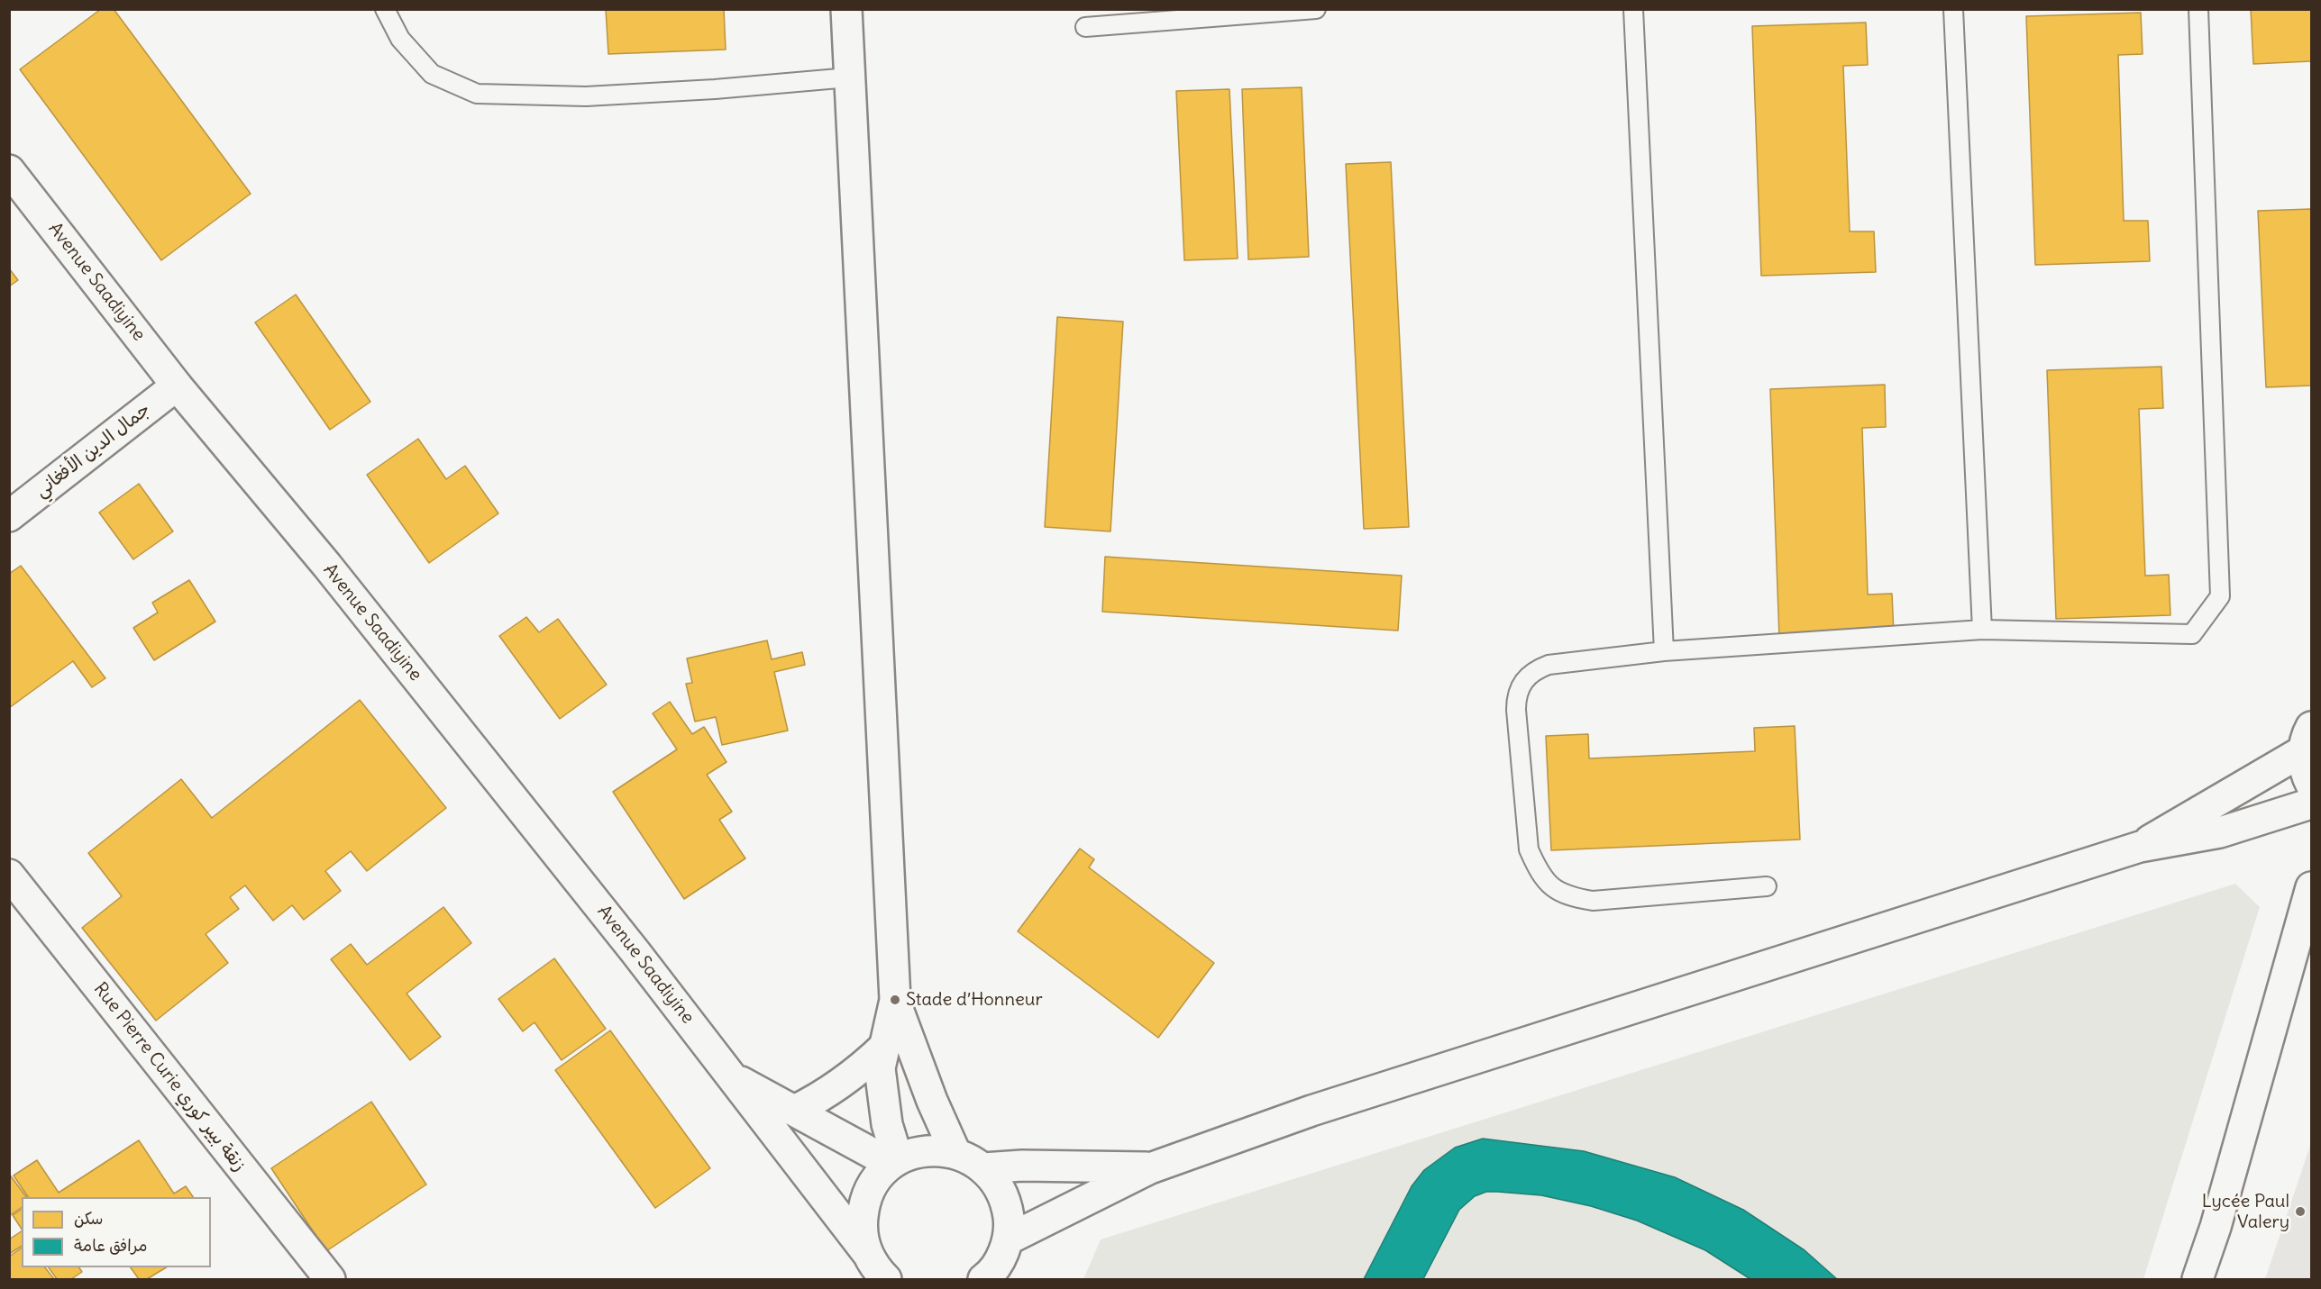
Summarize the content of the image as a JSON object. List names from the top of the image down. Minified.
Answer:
{"streets":{"main road":["Avenue Saadiyine","جمال الدين الأفغاني","Rue Pierre Curie زنقة بيير كوري"]},"crossings":[["Avenue Saadiyine","جمال الدين الأفغاني"]],"places":["Stade d’Honneur","Lycée Paul Valery"],"legend":["سكن","مرافق عامة"]}
